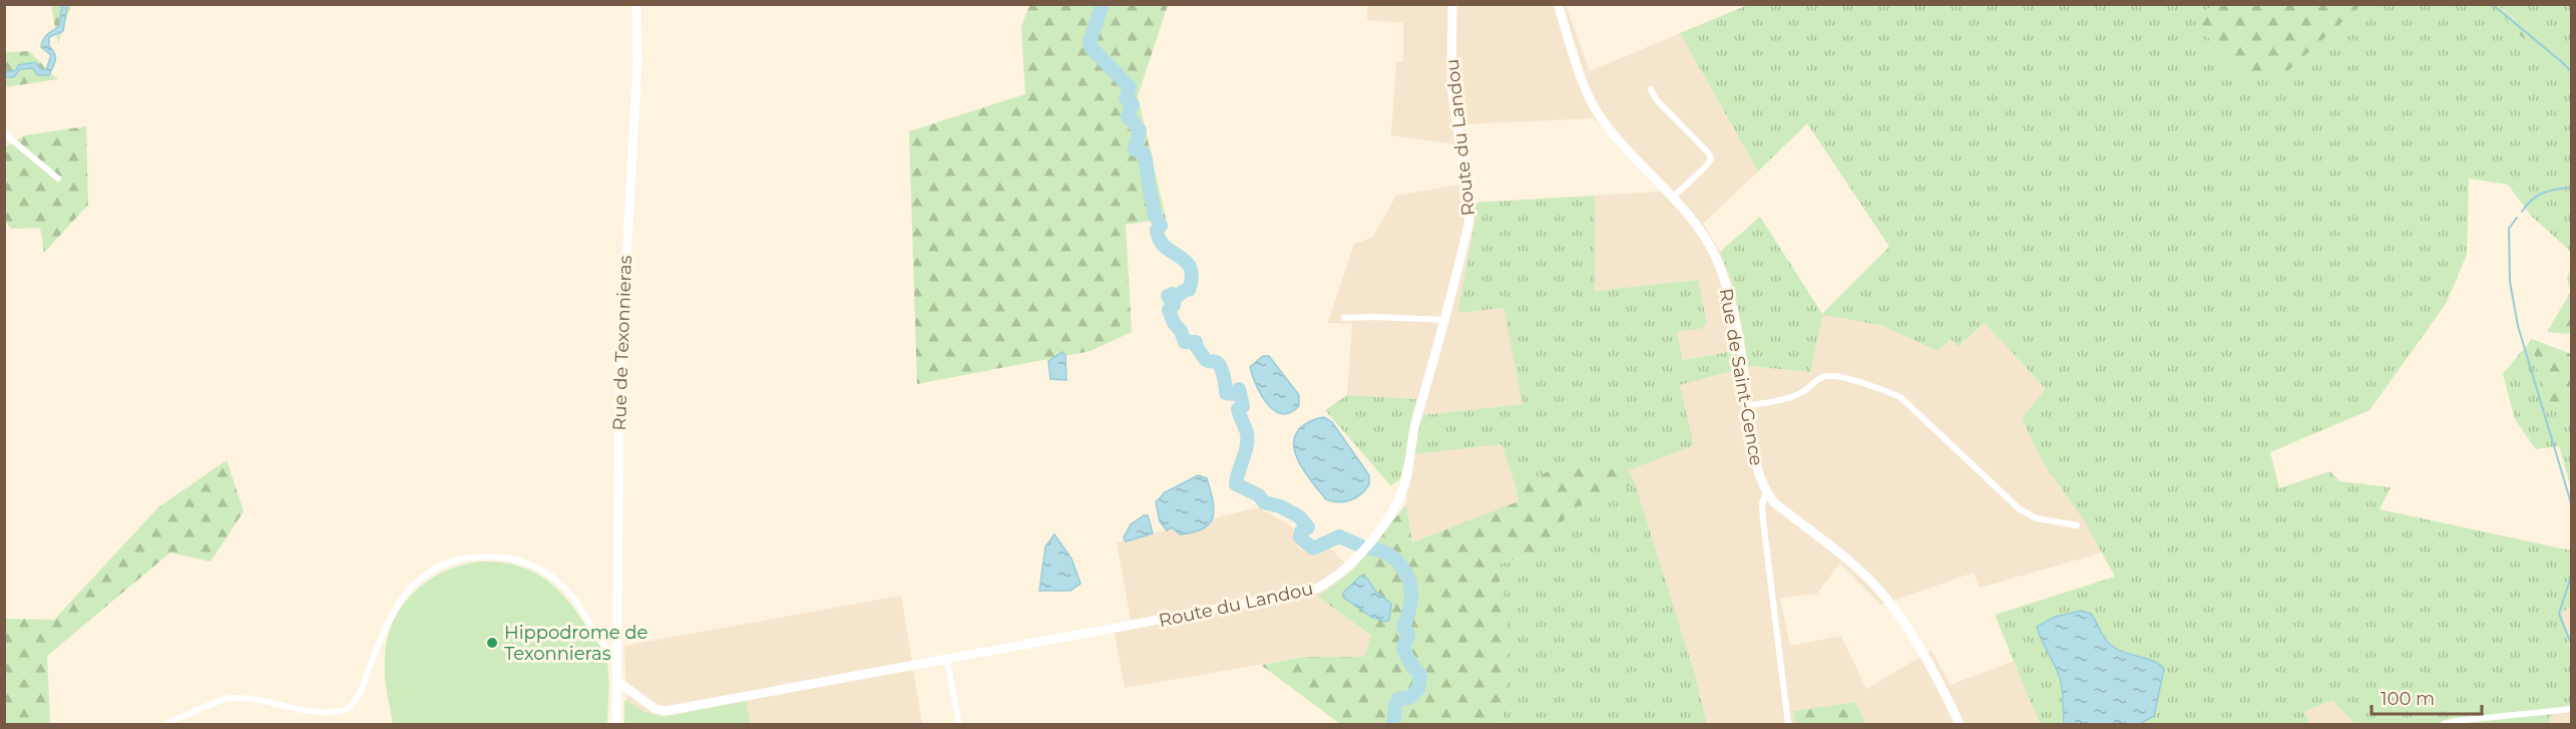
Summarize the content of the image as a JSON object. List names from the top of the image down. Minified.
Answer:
{"streets":{"street":["Route du Landou","Rue de Texonnieras","Rue de Saint-Gence"]},"crossings":[["Route du Landou","Rue de Texonnieras"]],"places":["Hippodrome de Texonnieras"],"scale_bar":"100 m"}
